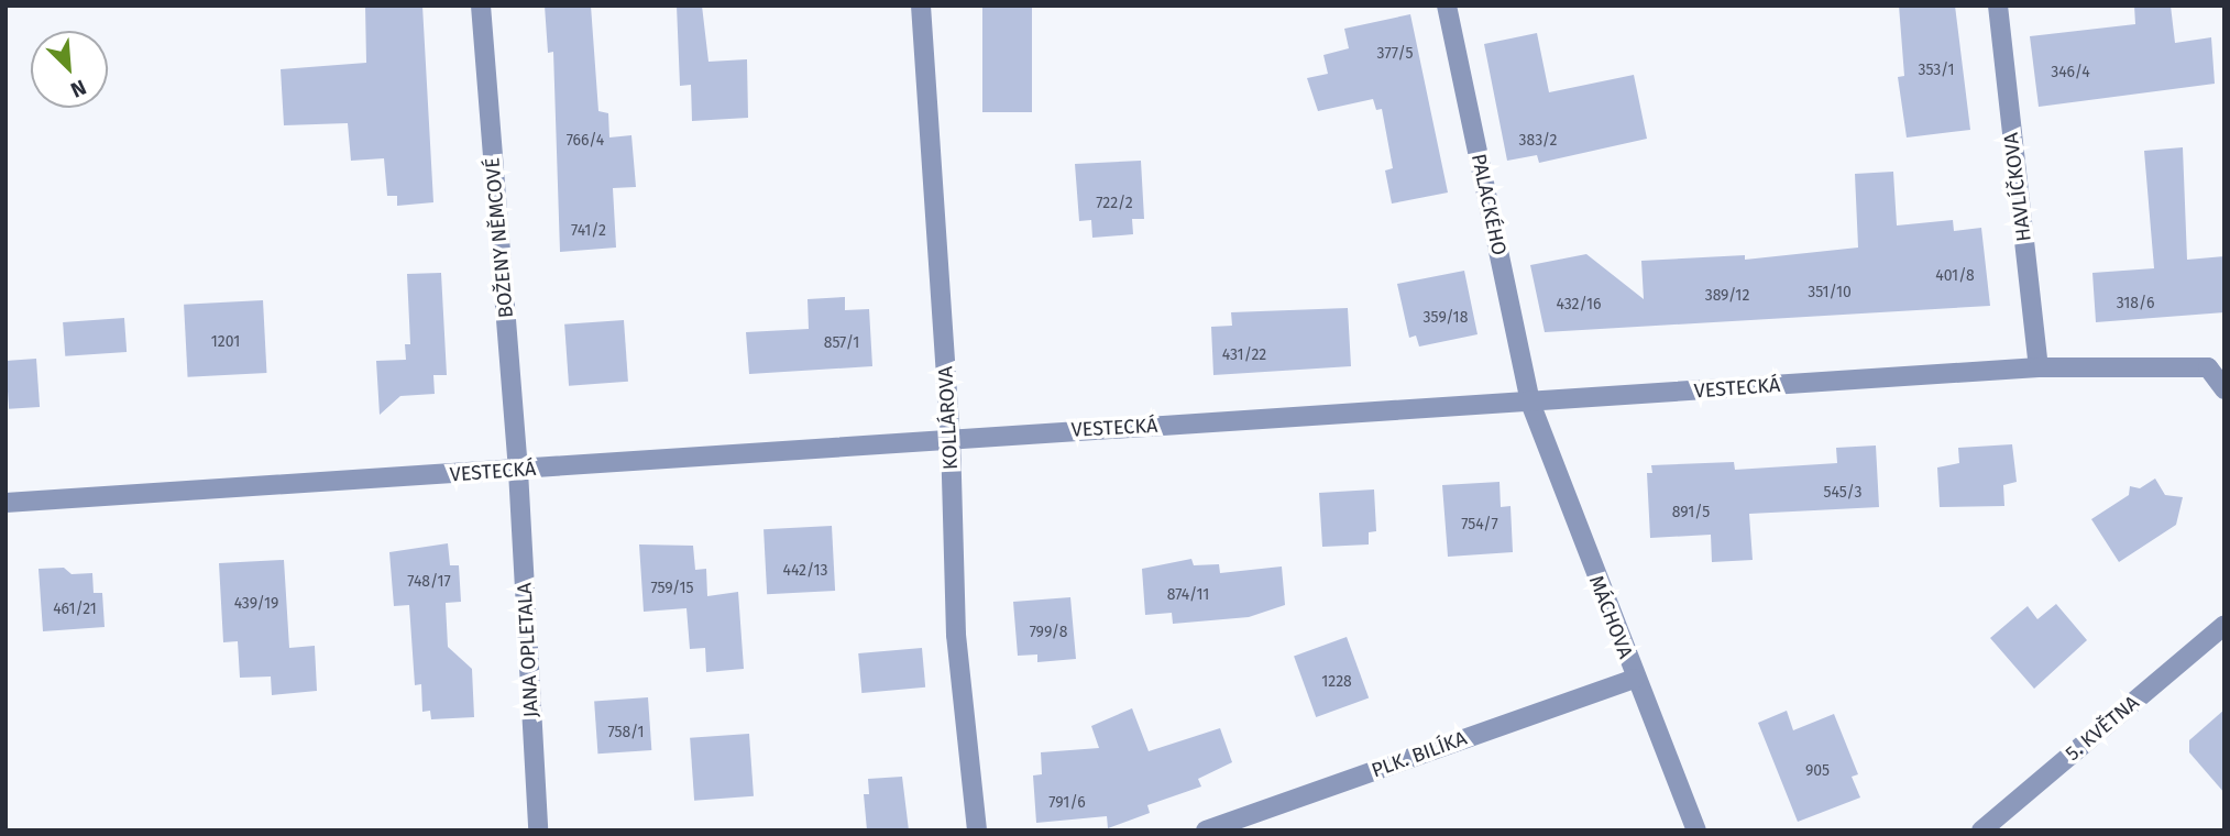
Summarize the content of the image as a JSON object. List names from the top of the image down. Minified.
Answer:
{"streets":{"street":["HAVLÍČKOVA","PALACKÉHO","BOŽENY NĚMCOVÉ","VESTECKÁ","KOLLÁROVA","MÁCHOVA","JANA OPLETALA","5. KVĚTNA","PLK. BILÍKA"]},"crossings":[["HAVLÍČKOVA","VESTECKÁ"],["PALACKÉHO","VESTECKÁ"],["PALACKÉHO","MÁCHOVA"],["BOŽENY NĚMCOVÉ","VESTECKÁ"],["BOŽENY NĚMCOVÉ","JANA OPLETALA"],["VESTECKÁ","KOLLÁROVA"],["VESTECKÁ","MÁCHOVA"],["VESTECKÁ","JANA OPLETALA"],["MÁCHOVA","PLK. BILÍKA"]],"house_numbers":["377/5","353/1","346/4","766/4","383/2","722/2","741/2","401/8","351/10","389/12","318/6","432/16","359/18","1201","857/1","431/22","545/3","891/5","754/7","442/13","748/17","759/15","874/11","439/19","461/21","799/8","1228","758/1","905","791/6"],"north":"bottom right"}
